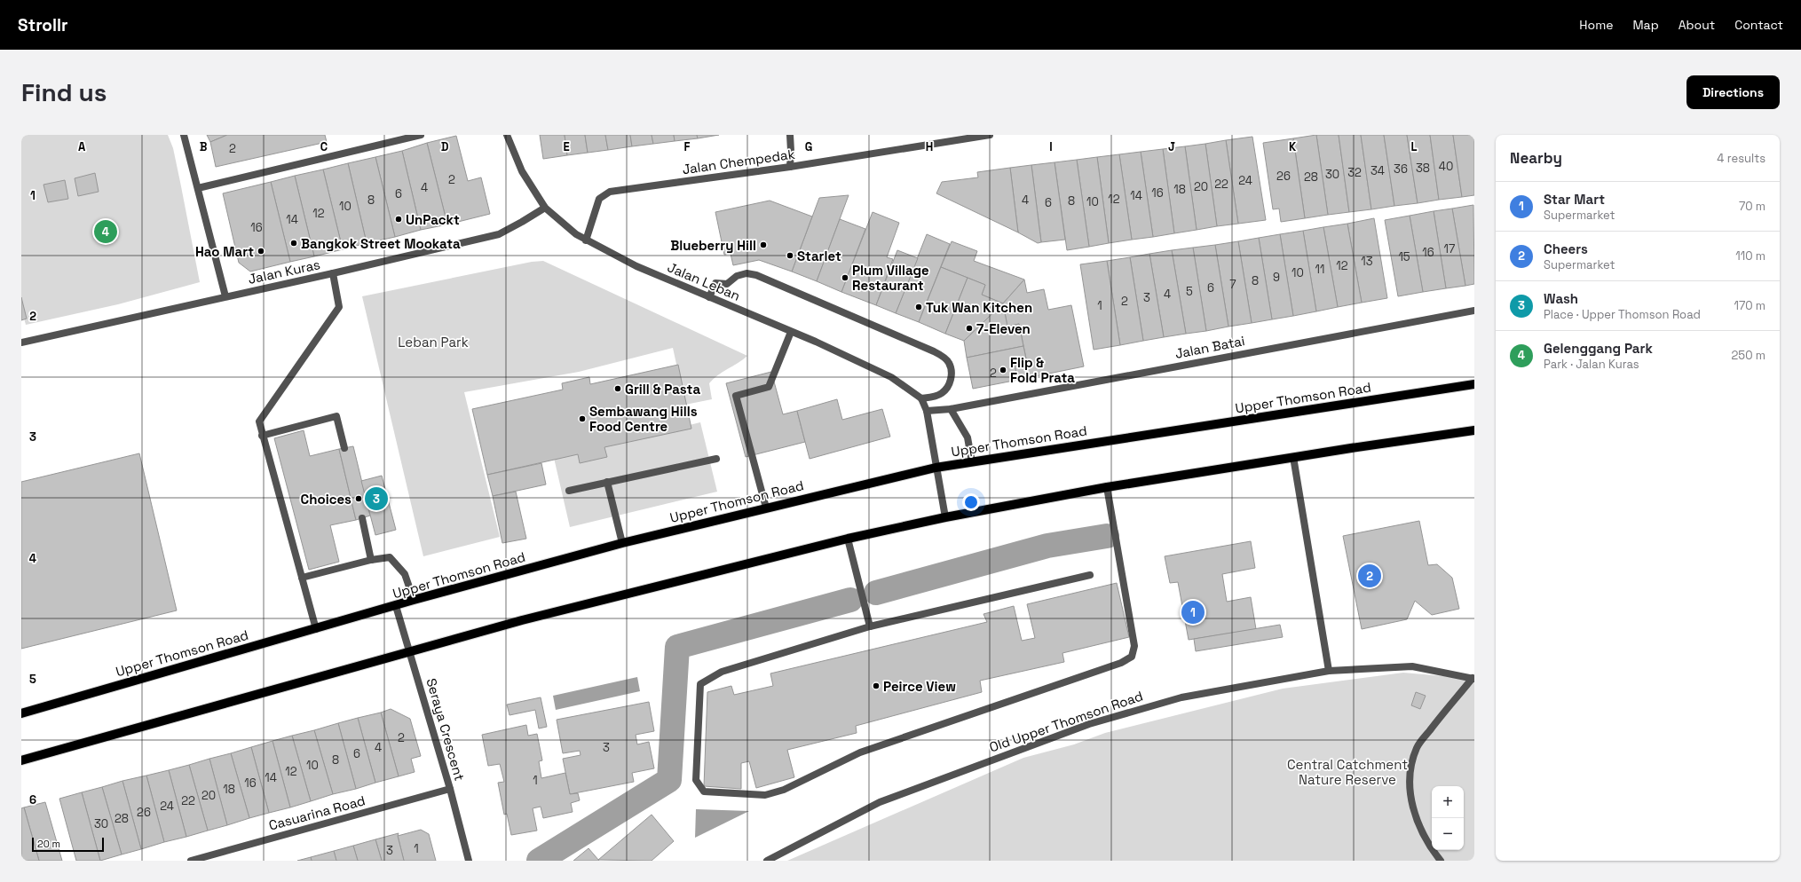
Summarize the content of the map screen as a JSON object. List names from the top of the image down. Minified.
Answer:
{"streets":{"main road":["Upper Thomson Road"],"street":["Jalan Chempedak","Jalan Kuras","Jalan Leban","Jalan Batai","Old Upper Thomson Road","Seraya Crescent","Casuarina Road"]},"crossings":[["Jalan Chempedak","Jalan Leban"],["Jalan Kuras","Jalan Leban"],["Upper Thomson Road","Seraya Crescent"],["Seraya Crescent","Casuarina Road"]],"parks":["Leban Park","Central Catchment Nature Reserve"],"places":["UnPackt","Bangkok Street Mookata","Blueberry Hill","Hao Mart","Starlet","Plum Village Restaurant","Tuk Wan Kitchen","7-Eleven","Flip & Fold Prata","Grill & Pasta","Sembawang Hills Food Centre","Choices","Peirce View"],"house_numbers":["2","40","38","36","34","32","30","26","28","2","24","22","20","4","18","16","6","14","12","8","4","8","10","6","10","12","14","16","17","16","15","13","12","11","10","9","8","7","6","5","4","3","2","1","2","2","4","3","6","8","10","12","14","1","16","18","20","22","24","26","28","30","1","3"],"scale_bar":"20 m","page":{"header":"Strollr","nav":["Home","Map","About","Contact"],"buttons":"Directions","title":"Find us","heading":["Nearby","4 results"],"list":[{"mark":"1","name":"Star Mart","note":"Supermarket","value":"70 m"},{"mark":"2","name":"Cheers","note":"Supermarket","value":"110 m"},{"mark":"3","name":"Wash","note":"Place · Upper Thomson Road","value":"170 m"},{"mark":"4","name":"Gelenggang Park","note":"Park · Jalan Kuras","value":"250 m"}],"pins":["4","3","2","1"],"map_buttons":["+","−"],"scale":"20 m"},"grid":{"columns":["A","B","C","D","E","F","G","H","I","J","K","L"],"rows":["1","2","3","4","5","6"]}}
